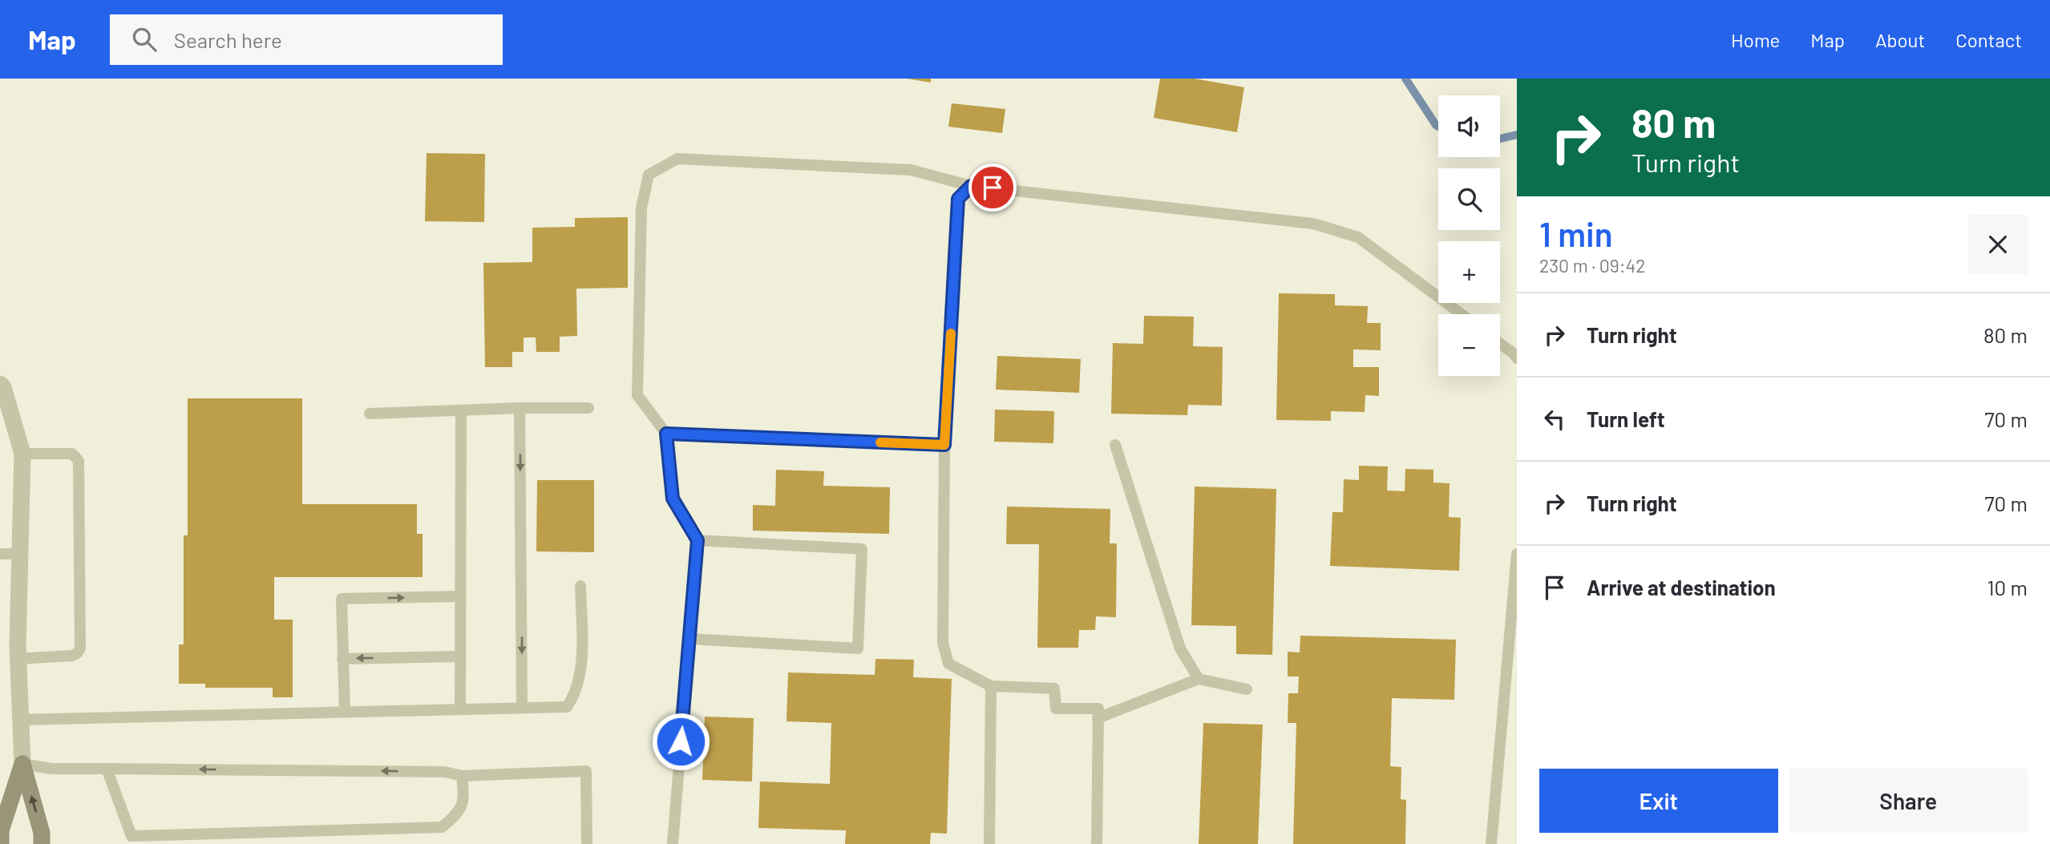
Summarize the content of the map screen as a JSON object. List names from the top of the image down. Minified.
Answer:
{"page":{"header":"Map","search":"Search here","nav":["Home","Map","About","Contact"],"turn":["80 m","Turn right"],"map_buttons":["+","−"],"heading":["1 min","230 m · 09:42"],"list":[{"name":"Turn right","value":"80 m"},{"name":"Turn left","value":"70 m"},{"name":"Turn right","value":"70 m"},{"name":"Arrive at destination","value":"10 m"}],"buttons":["Exit","Share"]}}
